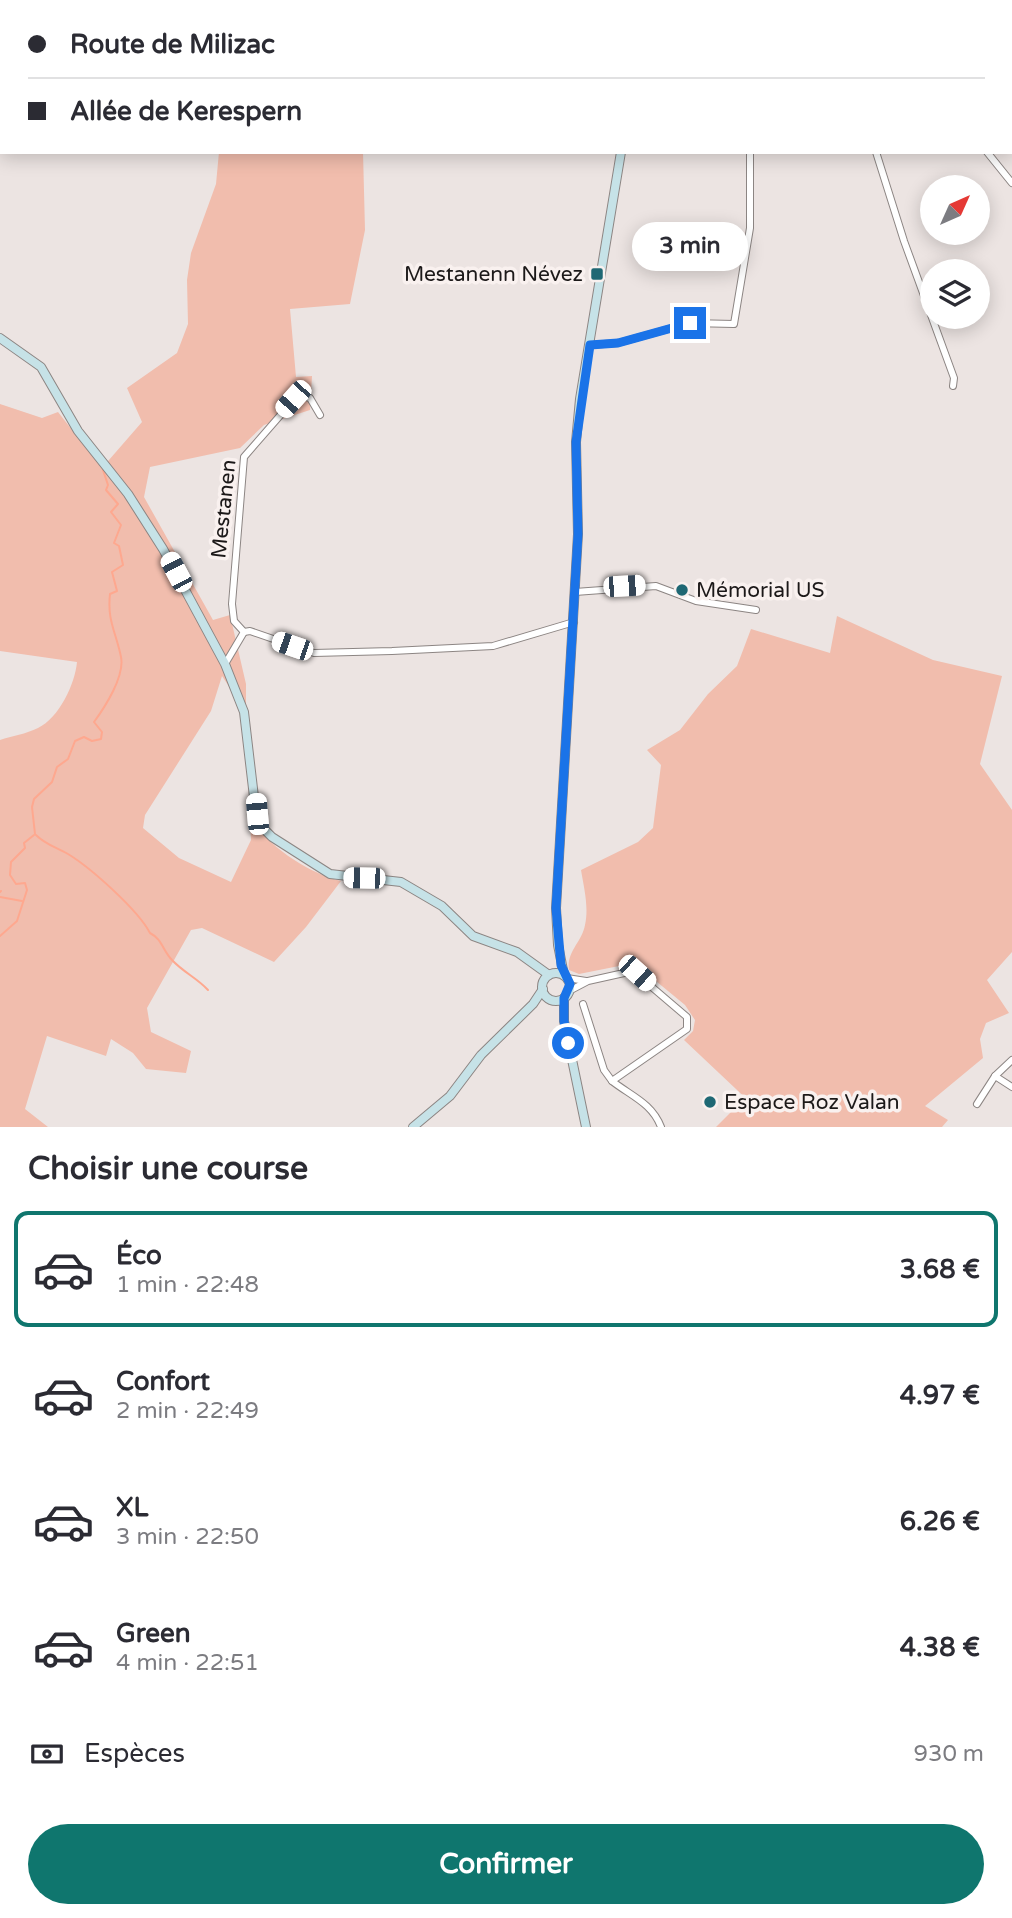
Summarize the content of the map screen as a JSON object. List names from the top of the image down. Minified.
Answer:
{"streets":{"street":["Mestanen"]},"places":{"transit":["Mestanenn Névez"],"other":["Mémorial US","Espace Roz Valan"]},"north":"top right","page":{"banner":["Route de Milizac","Allée de Kerespern"],"bubble":"3 min","heading":"Choisir une course","list":[{"name":"Éco","note":"1 min · 22:48","value":"3.68 €"},{"name":"Confort","note":"2 min · 22:49","value":"4.97 €"},{"name":"XL","note":"3 min · 22:50","value":"6.26 €"},{"name":"Green","note":"4 min · 22:51","value":"4.38 €"}],"pay":["Espèces","930 m"],"buttons":"Confirmer"}}
